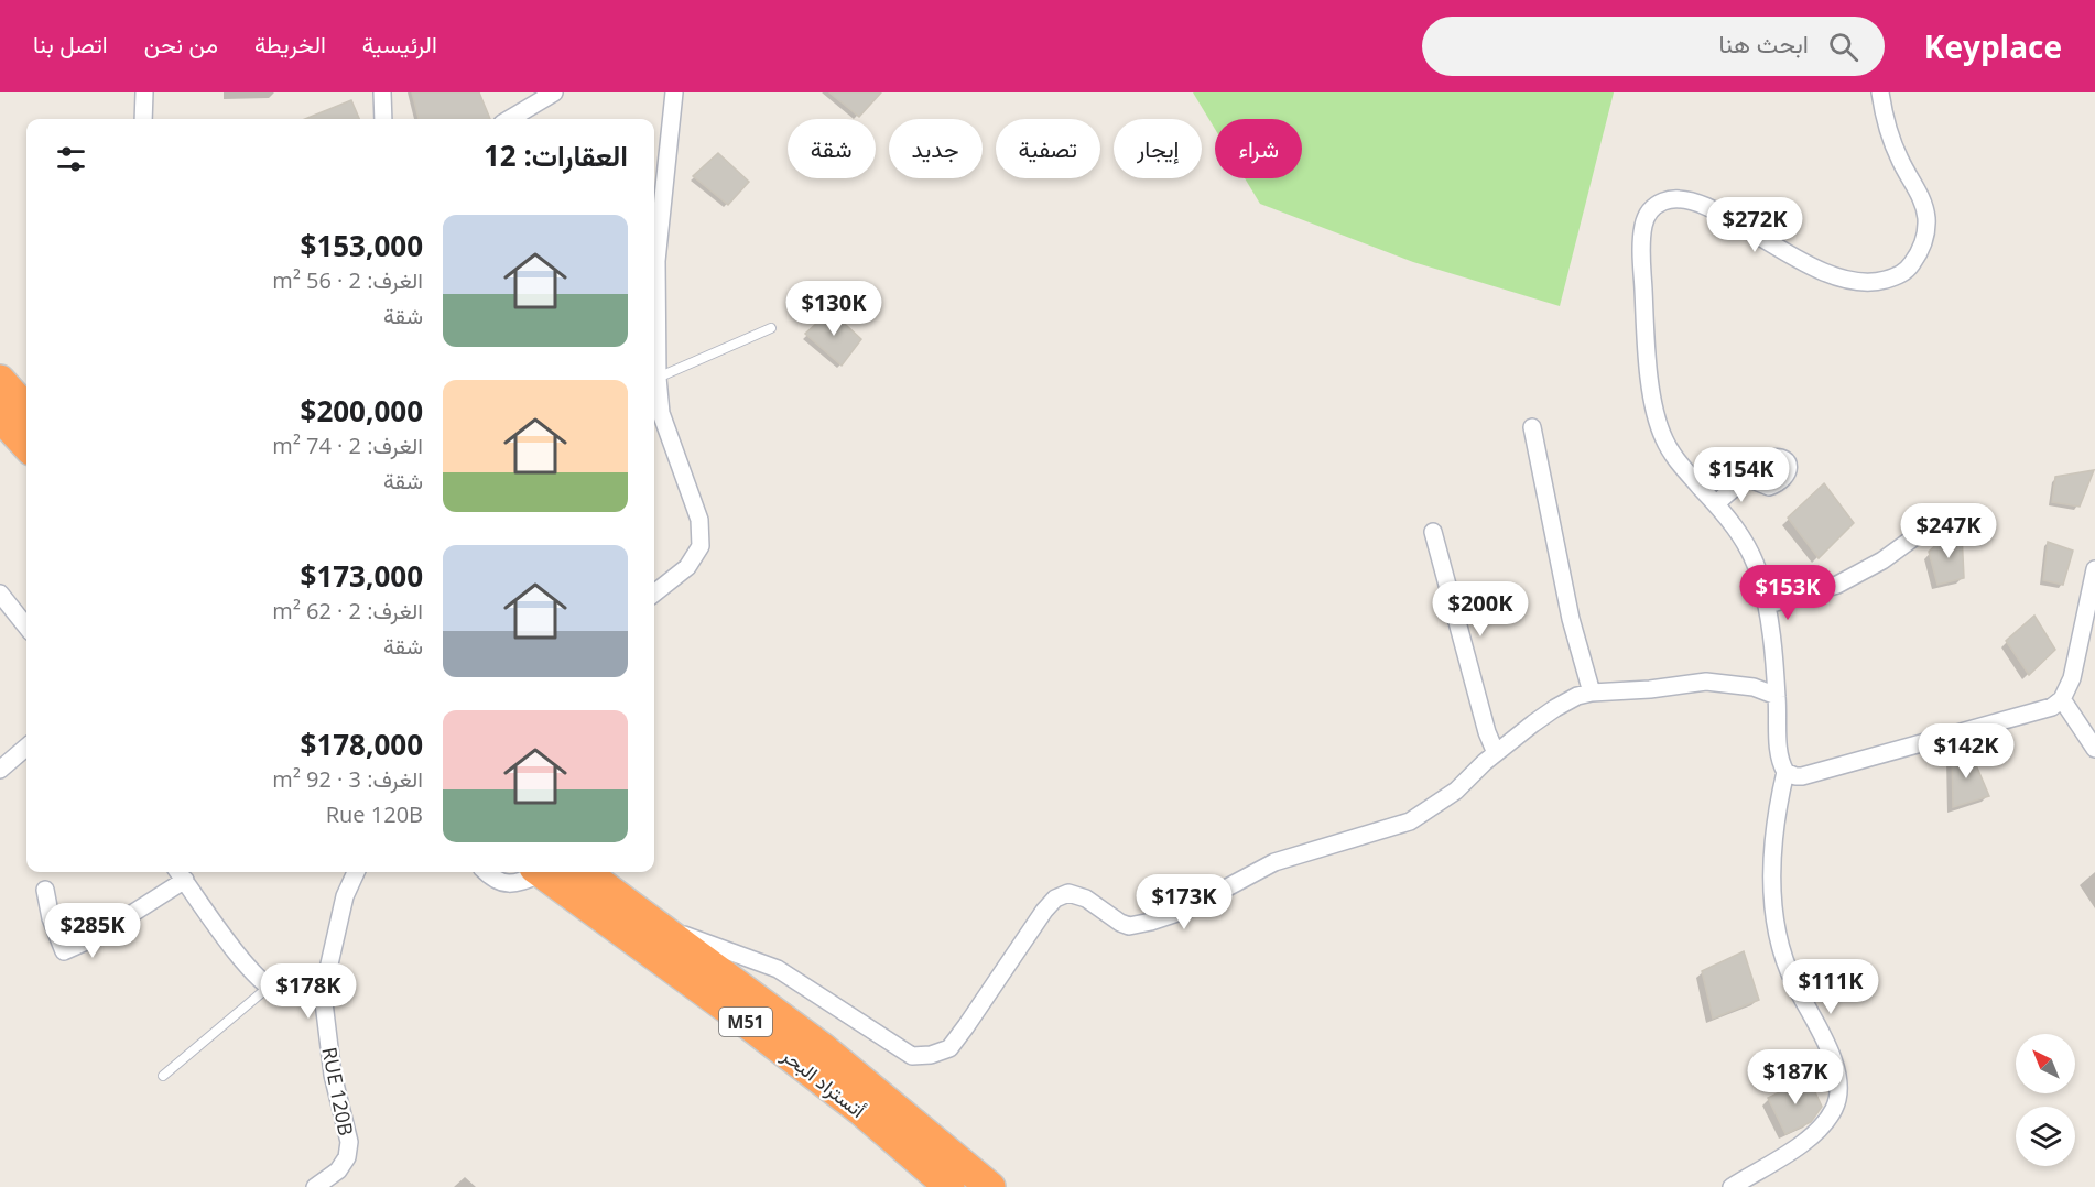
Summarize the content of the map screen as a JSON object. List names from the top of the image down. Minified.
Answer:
{"streets":{"highway":["M51","أتستراد البحر"],"street":["RUE 120B"]},"north":"top left","page":{"header":"Keyplace","search":"ابحث هنا","nav":["الرئيسية","الخريطة","من نحن","اتصل بنا"],"chip":["شراء","إيجار","تصفية","جديد","شقة"],"heading":"العقارات: 12","price":["$272K","$130K","$154K","$247K","$153K","$200K","$142K","$173K","$285K","$111K","$178K","$187K"],"list":[{"name":"$153,000","note":"الغرف: 2 · 56 m² · شقة"},{"name":"$200,000","note":"الغرف: 2 · 74 m² · شقة"},{"name":"$173,000","note":"الغرف: 2 · 62 m² · شقة"},{"name":"$178,000","note":"الغرف: 3 · 92 m² · Rue 120B"}]}}
